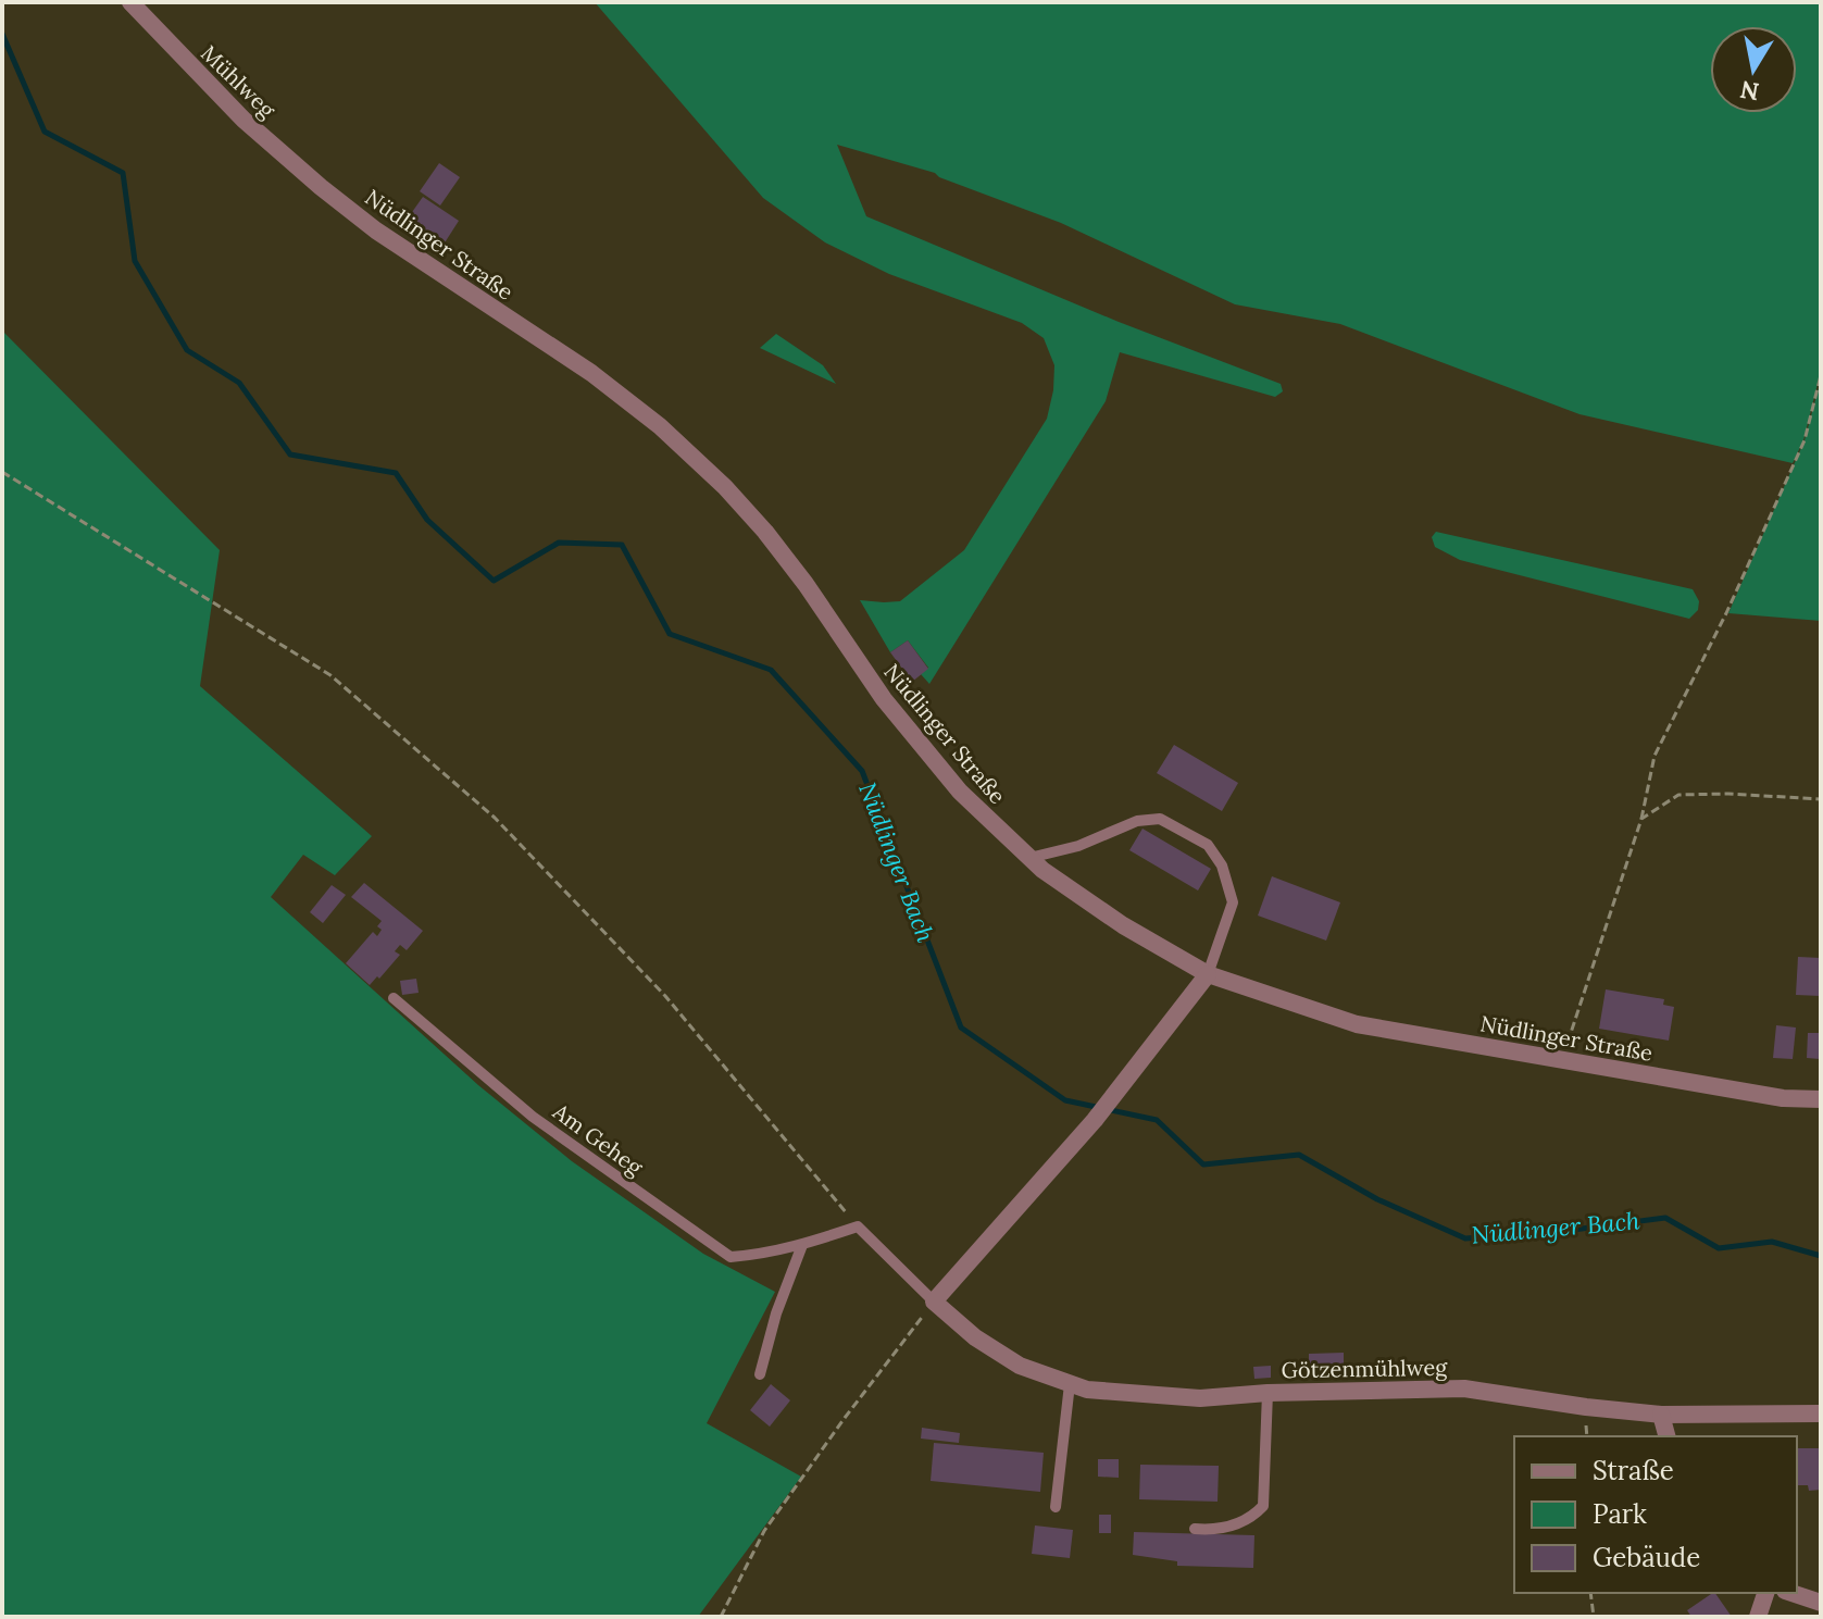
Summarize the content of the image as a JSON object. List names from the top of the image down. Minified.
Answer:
{"streets":{"street":["Mühlweg","Nüdlinger Straße","Götzenmühlweg"],"lane":["Am Geheg"]},"crossings":[["Mühlweg","Nüdlinger Straße"]],"water":["Nüdlinger Bach"],"legend":["Straße","Park","Gebäude"],"north":"bottom"}
